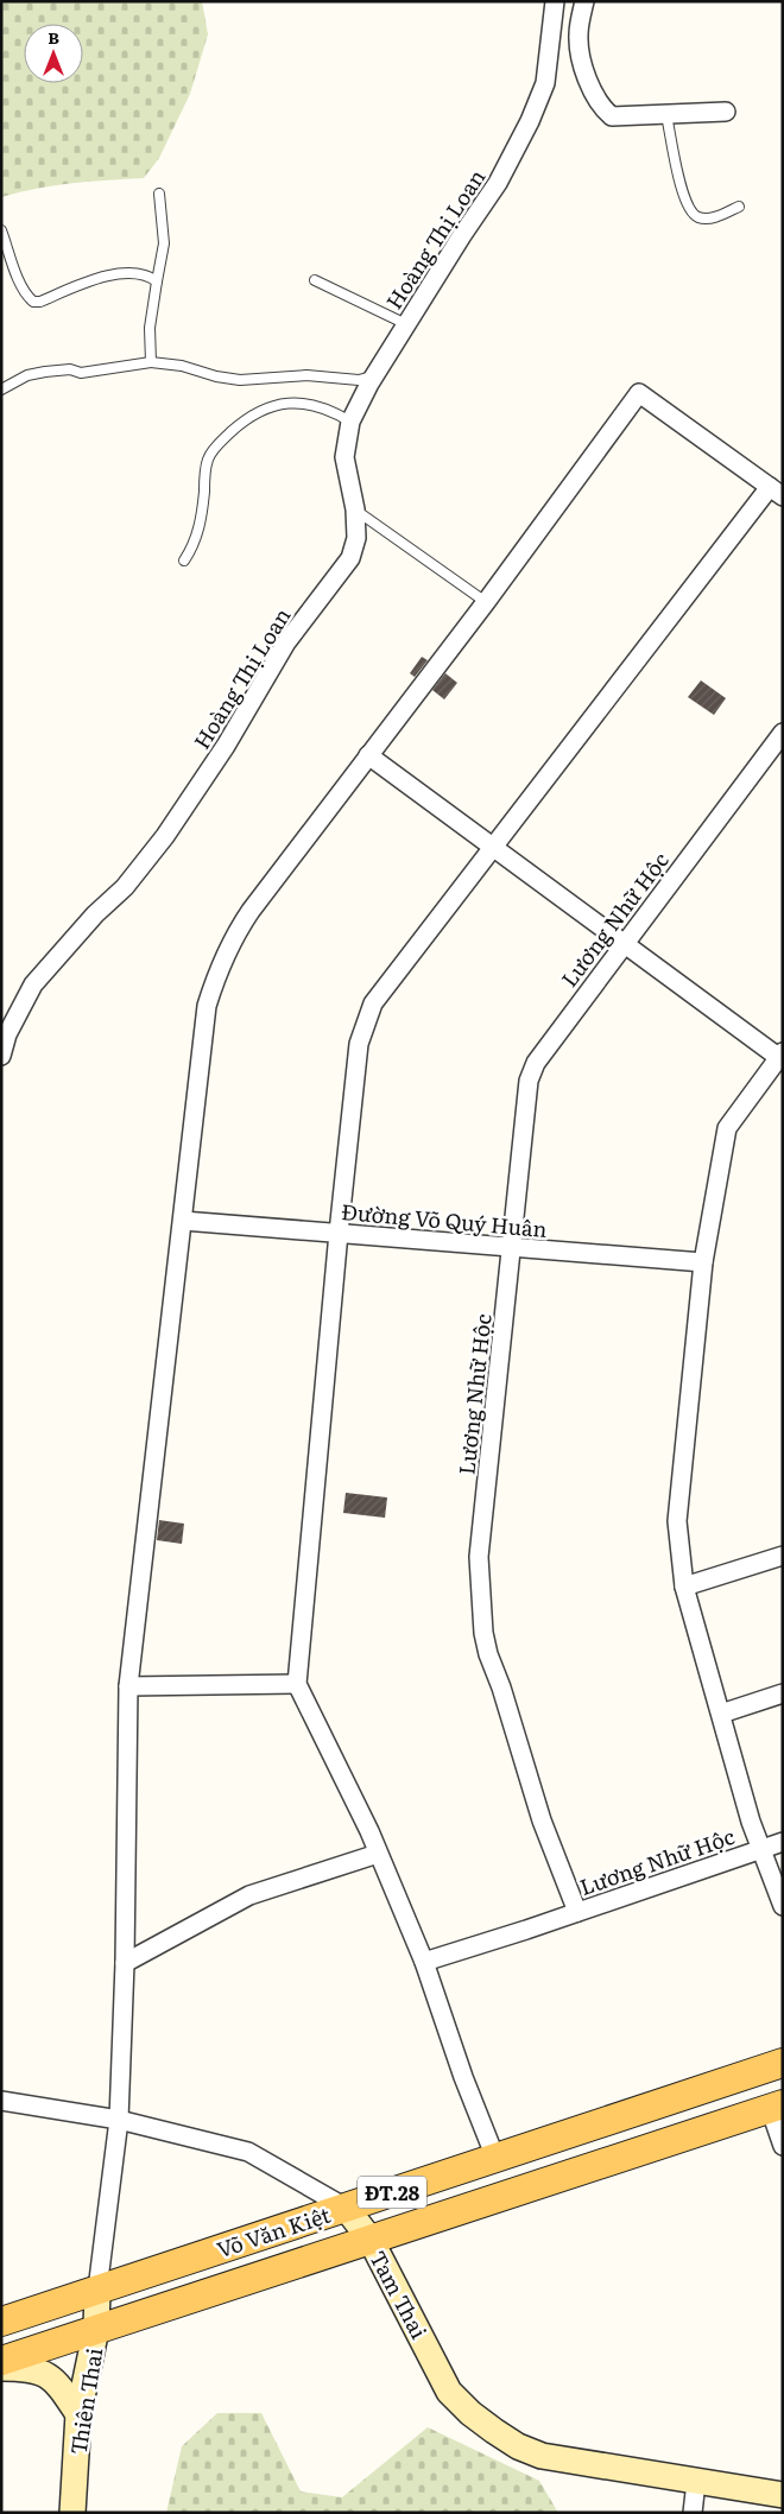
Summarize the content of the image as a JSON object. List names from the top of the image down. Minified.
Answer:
{"streets":{"main road":["ĐT.28","Võ Văn Kiệt"],"street":["Hoàng Thị Loan","Lương Nhữ Hộc","Đường Võ Quý Huân","Tam Thai","Thiên Thai"]},"crossings":[["Lương Nhữ Hộc","Đường Võ Quý Huân"],["Võ Văn Kiệt","Tam Thai"],["Võ Văn Kiệt","Thiên Thai"]],"north":"top"}
